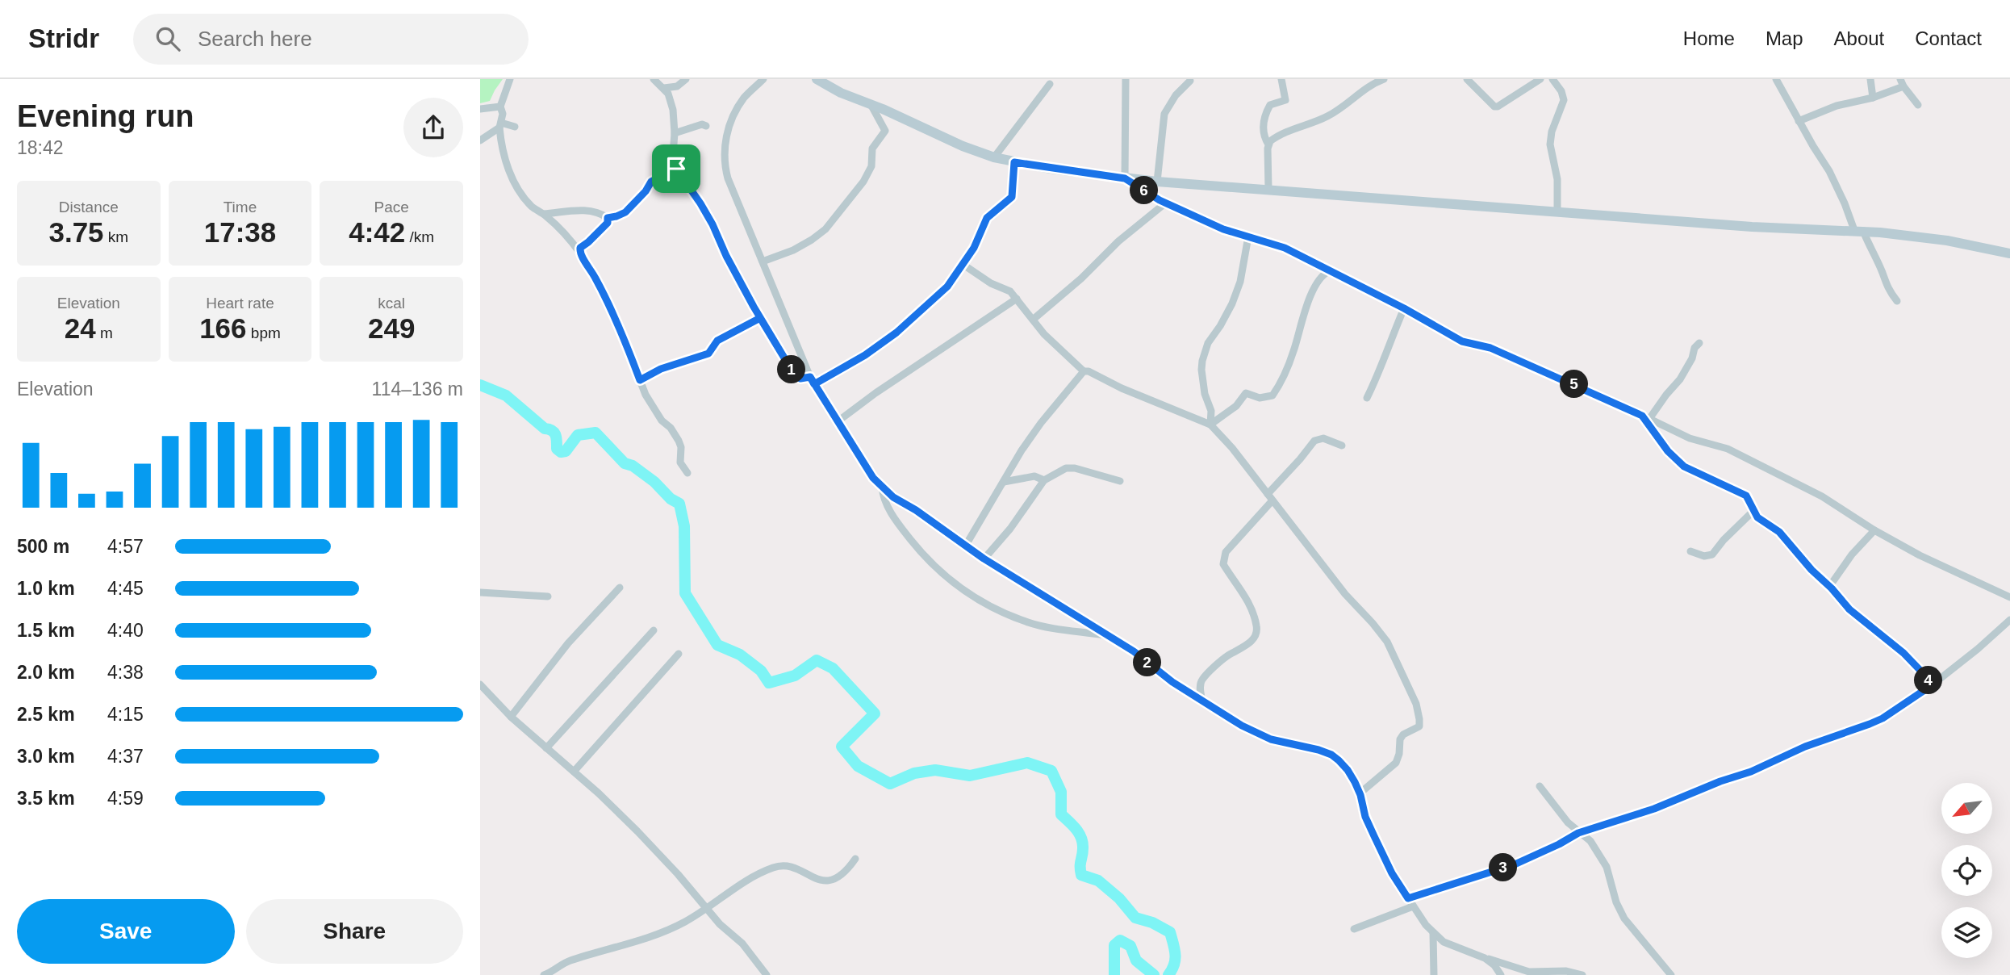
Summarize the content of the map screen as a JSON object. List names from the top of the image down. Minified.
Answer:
{"north":"bottom left","page":{"header":"Stridr","search":"Search here","nav":["Home","Map","About","Contact"],"heading":["Evening run","18:42"],"stats":[["Distance","3.75 km"],["Time","17:38"],["Pace","4:42 /km"],["Elevation","24 m"],["Heart rate","166 bpm"],["kcal","249"]],"pins":["6","1","5","2","4","3"],"chart":["Elevation","114–136 m"],"list":[{"name":"500 m","note":"4:57"},{"name":"1.0 km","note":"4:45"},{"name":"1.5 km","note":"4:40"},{"name":"2.0 km","note":"4:38"},{"name":"2.5 km","note":"4:15"},{"name":"3.0 km","note":"4:37"},{"name":"3.5 km","note":"4:59"}],"buttons":["Save","Share"]}}
